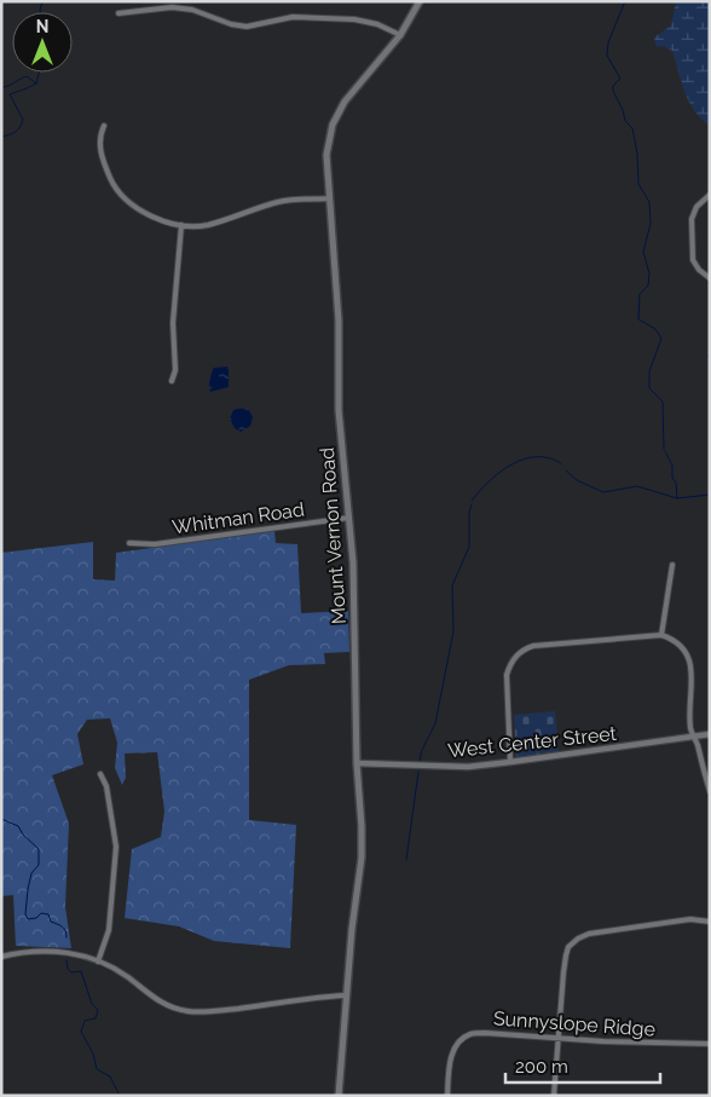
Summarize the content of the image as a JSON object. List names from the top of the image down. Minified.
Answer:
{"streets":{"main road":["Mount Vernon Road"],"street":["Whitman Road","West Center Street","Sunnyslope Ridge"]},"crossings":[["Whitman Road","Mount Vernon Road"],["Mount Vernon Road","West Center Street"]],"scale_bar":"200 m","north":"top"}
